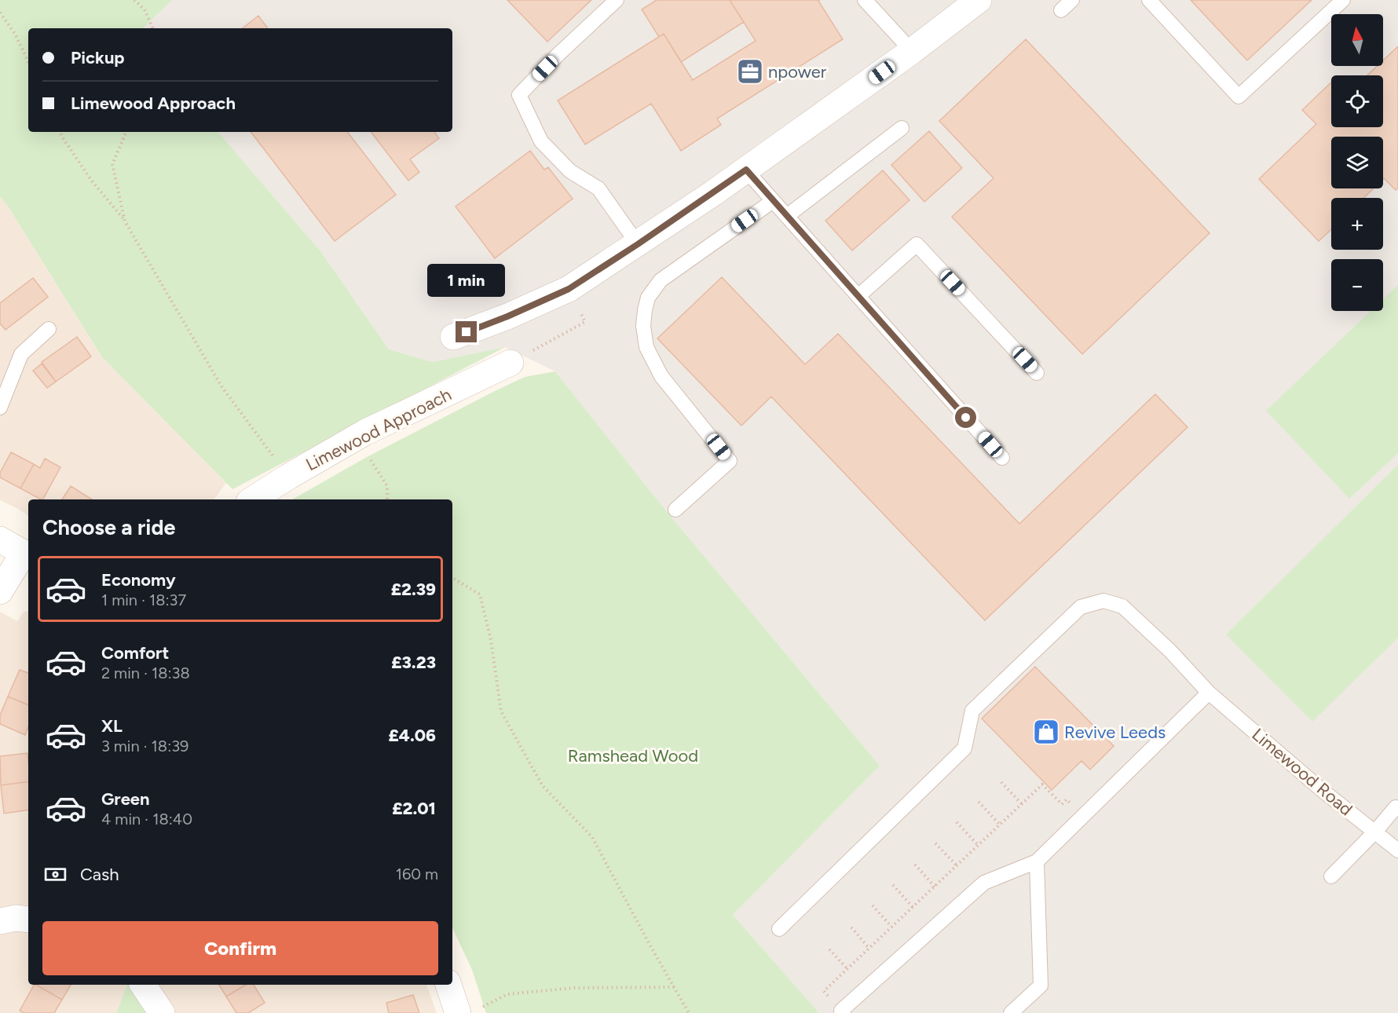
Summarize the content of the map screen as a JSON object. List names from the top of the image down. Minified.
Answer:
{"streets":{"street":["Limewood Approach"],"lane":["Limewood Road"]},"parks":["Ramshead Wood"],"places":{"office":["npower"],"shop":["Revive Leeds"]},"north":"top","page":{"map_buttons":["+","−"],"banner":["Pickup","Limewood Approach"],"bubble":"1 min","heading":"Choose a ride","list":[{"name":"Economy","note":"1 min · 18:37","value":"£2.39"},{"name":"Comfort","note":"2 min · 18:38","value":"£3.23"},{"name":"XL","note":"3 min · 18:39","value":"£4.06"},{"name":"Green","note":"4 min · 18:40","value":"£2.01"}],"pay":["Cash","160 m"],"buttons":"Confirm"}}
